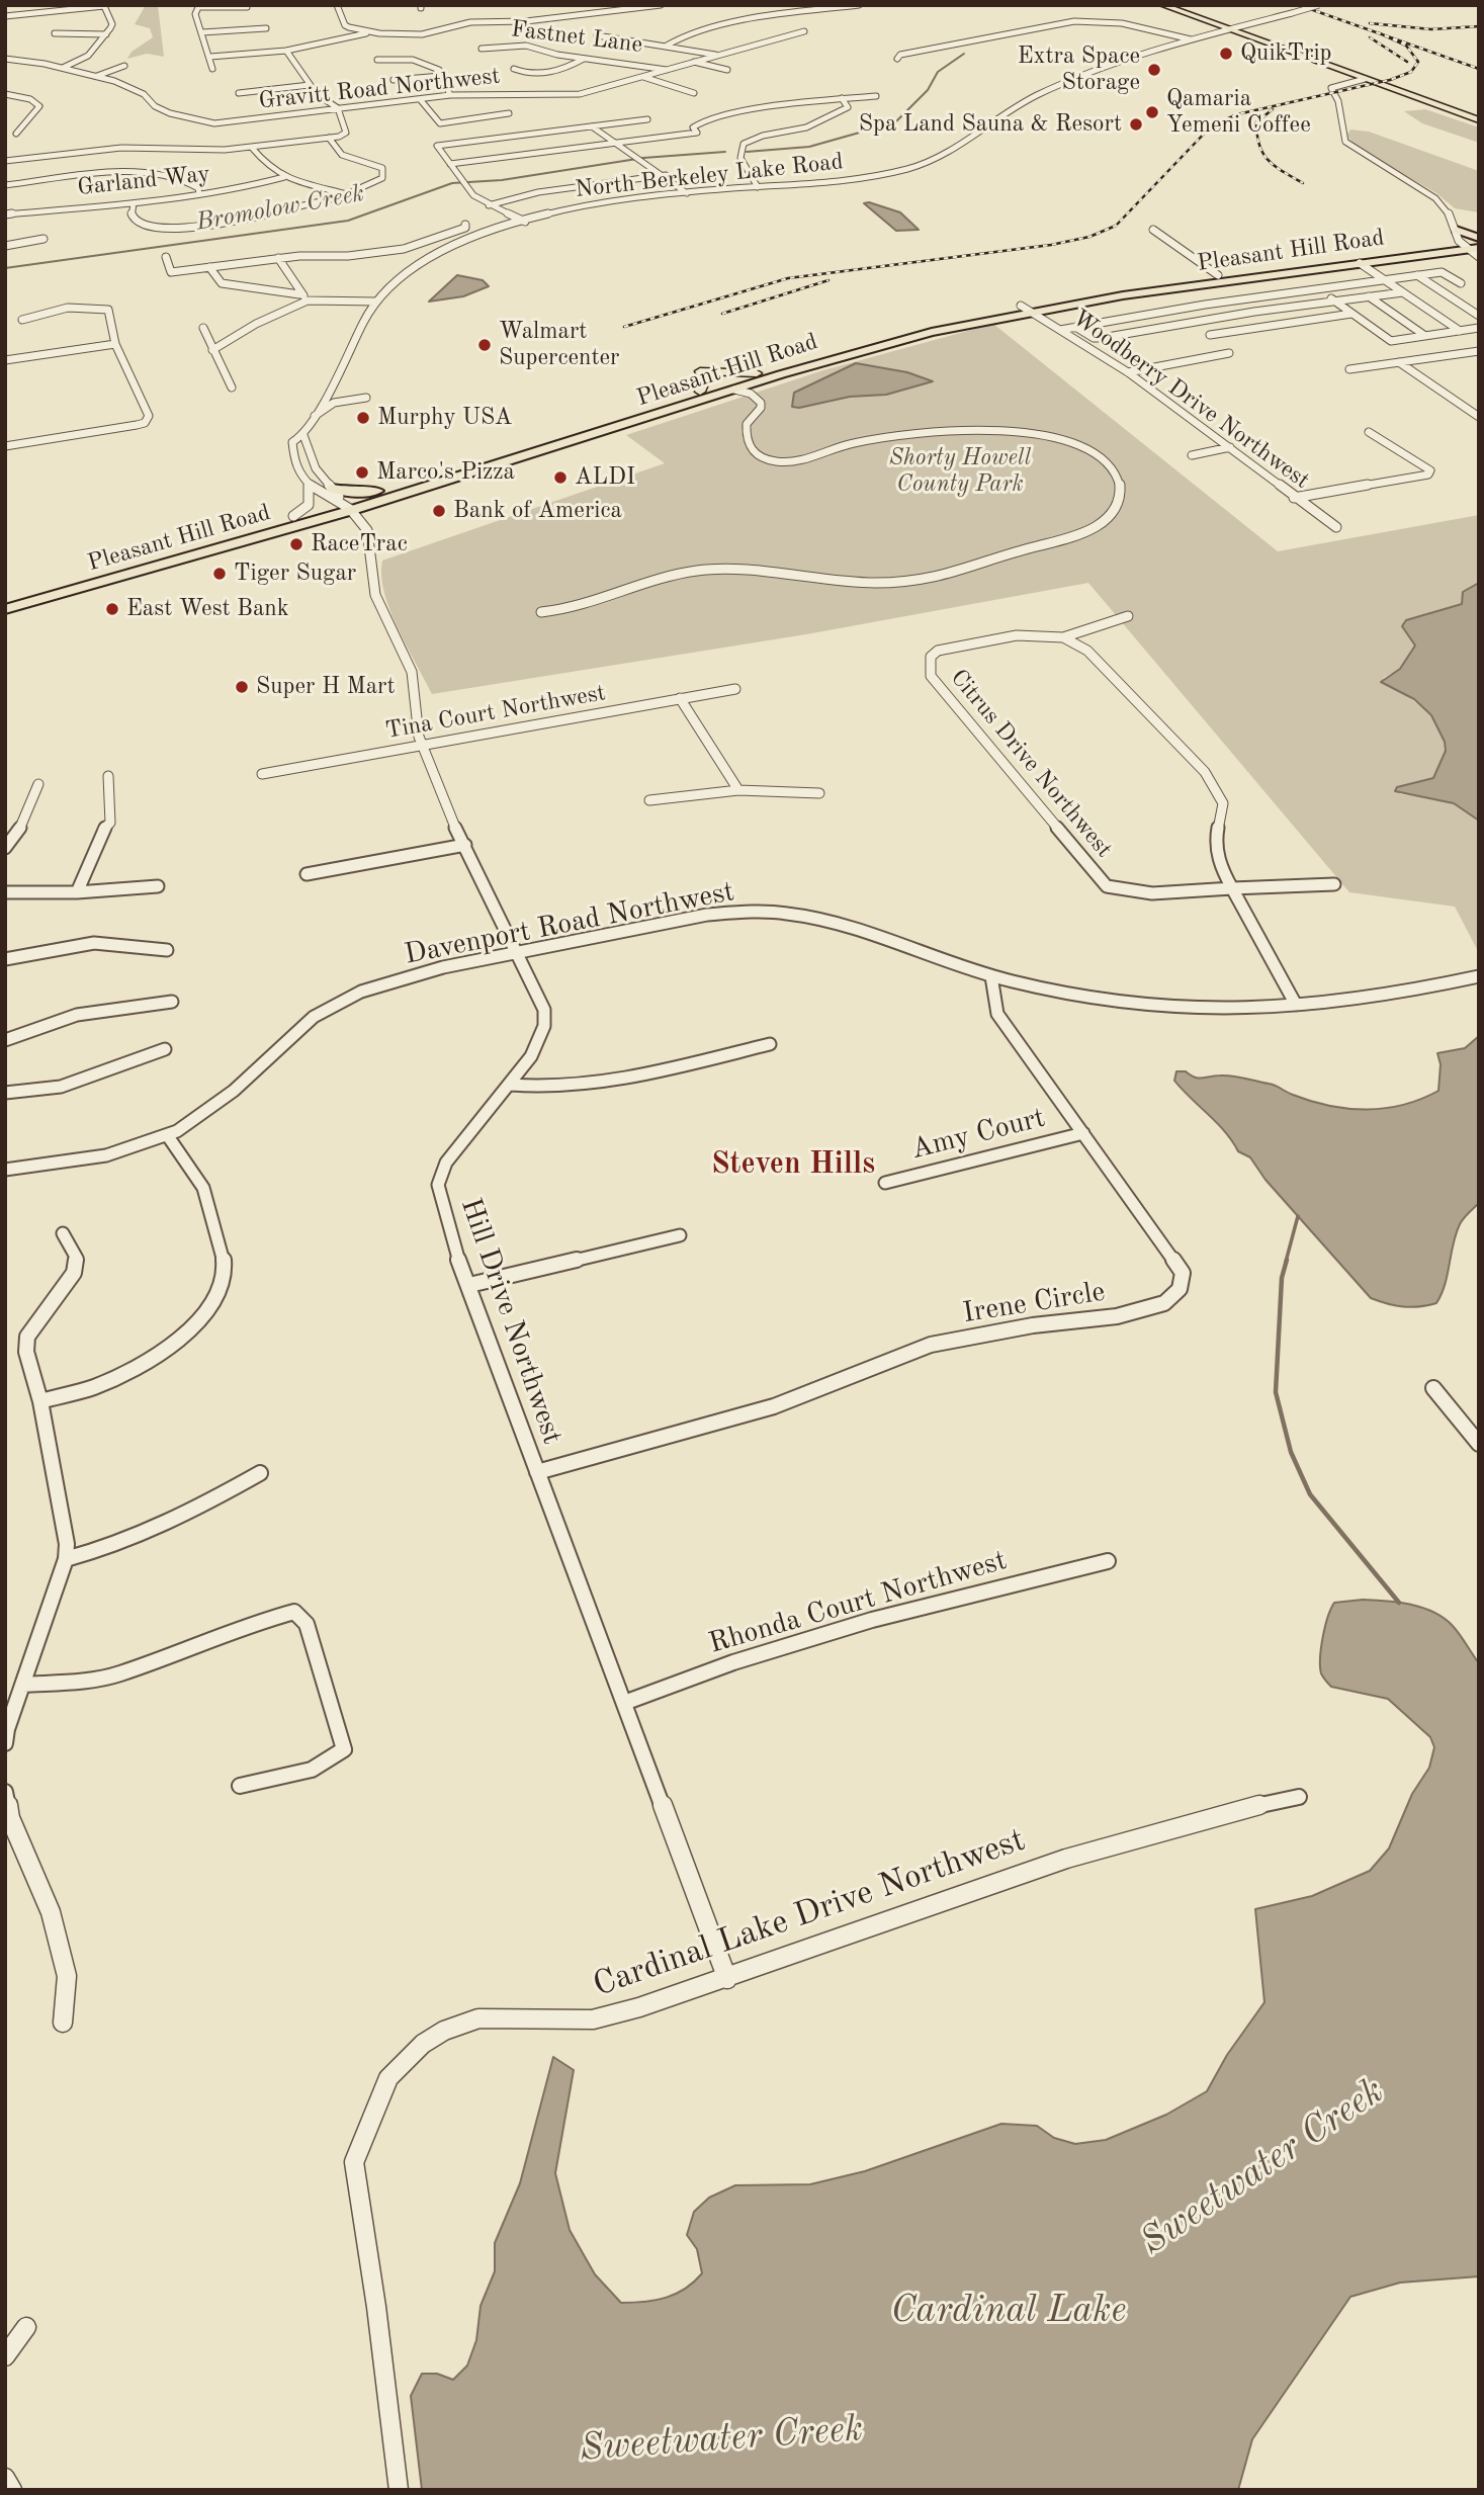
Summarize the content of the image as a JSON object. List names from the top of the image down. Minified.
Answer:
{"streets":{"highway":["Pleasant Hill Road"],"street":["Fastnet Lane","Gravitt Road Northwest","North Berkeley Lake Road","Garland Way","Woodberry Drive Northwest","Tina Court Northwest","Citrus Drive Northwest","Davenport Road Northwest","Amy Court","Irene Circle","Hill Drive Northwest","Rhonda Court Northwest","Cardinal Lake Drive Northwest"]},"crossings":[["Fastnet Lane","Gravitt Road Northwest"],["Pleasant Hill Road","Woodberry Drive Northwest"],["Pleasant Hill Road","Hill Drive Northwest"],["Tina Court Northwest","Hill Drive Northwest"],["Davenport Road Northwest","Irene Circle"],["Davenport Road Northwest","Hill Drive Northwest"],["Amy Court","Irene Circle"],["Irene Circle","Hill Drive Northwest"],["Hill Drive Northwest","Rhonda Court Northwest"],["Hill Drive Northwest","Cardinal Lake Drive Northwest"]],"districts":["Steven Hills"],"water":["Bromolow Creek","Sweetwater Creek","Cardinal Lake"],"parks":["Shorty Howell County Park"],"places":["QuikTrip","Extra Space Storage","Qamaria Yemeni Coffee","Spa Land Sauna & Resort","Walmart Supercenter","Murphy USA","Marco's Pizza","ALDI","Bank of America","RaceTrac","Tiger Sugar","East West Bank","Super H Mart"]}
